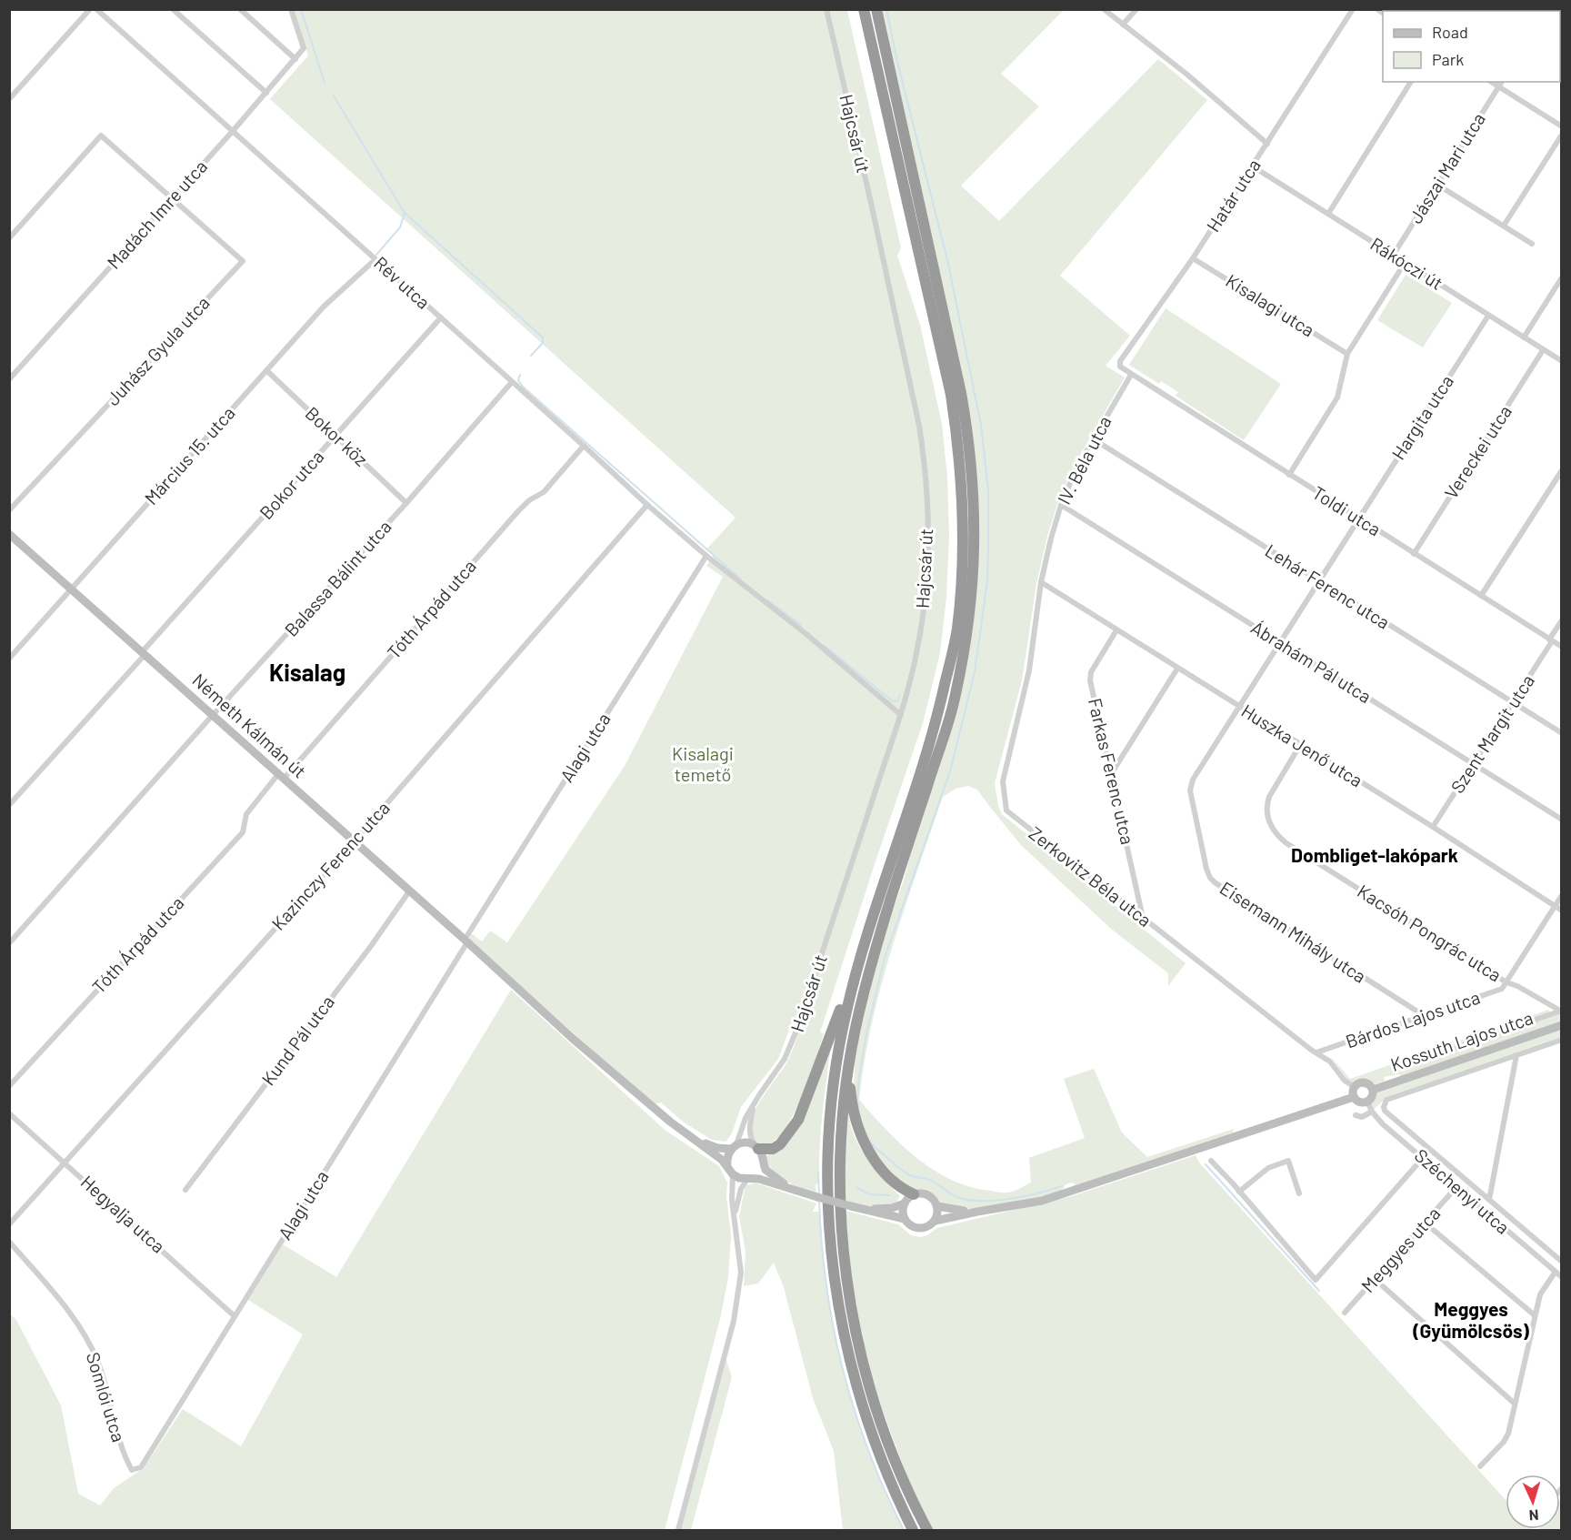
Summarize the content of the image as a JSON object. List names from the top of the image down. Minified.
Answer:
{"streets":{"street":["Hajcsár út","Jászai Mari utca","Határ utca","Madách Imre utca","Rákóczi út","Rév utca","Kisalagi utca","Juhász Gyula utca","Hargita utca","Bokor köz","Vereckei utca","Március 15. utca","IV. Béla utca","Bokor utca","Toldi utca","Balassa Bálint utca","Lehár Ferenc utca","Tóth Árpád utca","Ábrahám Pál utca","Németh Kálmán út","Szent Margit utca","Huszka Jenő utca","Alagi utca","Farkas Ferenc utca","Kazinczy Ferenc utca","Zerkovitz Béla utca","Eisemann Mihály utca","Kacsóh Pongrác utca","Bárdos Lajos utca","Kund Pál utca","Kossuth Lajos utca","Széchenyi utca","Hegyalja utca","Meggyes utca","Somlói utca"]},"crossings":[["Hajcsár út","Rév utca"],["Jászai Mari utca","Rákóczi út"],["Határ utca","Rákóczi út"],["Határ utca","Kisalagi utca"],["Határ utca","IV. Béla utca"],["Határ utca","Toldi utca"],["Madách Imre utca","Rév utca"],["Madách Imre utca","Juhász Gyula utca"],["Rákóczi út","Hargita utca"],["Rákóczi út","Vereckei utca"],["Rév utca","Március 15. utca"],["Rév utca","Bokor utca"],["Rév utca","Balassa Bálint utca"],["Rév utca","Tóth Árpád utca"],["Rév utca","Alagi utca"],["Rév utca","Kazinczy Ferenc utca"],["Hargita utca","Toldi utca"],["Hargita utca","Lehár Ferenc utca"],["Hargita utca","Ábrahám Pál utca"],["Hargita utca","Eisemann Mihály utca"],["Bokor köz","Március 15. utca"],["Bokor köz","Bokor utca"],["Bokor köz","Balassa Bálint utca"],["Vereckei utca","Toldi utca"],["Március 15. utca","Németh Kálmán út"],["IV. Béla utca","Toldi utca"],["IV. Béla utca","Lehár Ferenc utca"],["IV. Béla utca","Ábrahám Pál utca"],["IV. Béla utca","Huszka Jenő utca"],["IV. Béla utca","Zerkovitz Béla utca"],["Bokor utca","Németh Kálmán út"],["Toldi utca","Szent Margit utca"],["Balassa Bálint utca","Németh Kálmán út"],["Lehár Ferenc utca","Szent Margit utca"],["Tóth Árpád utca","Németh Kálmán út"],["Ábrahám Pál utca","Szent Margit utca"],["Ábrahám Pál utca","Eisemann Mihály utca"],["Németh Kálmán út","Alagi utca"],["Németh Kálmán út","Kazinczy Ferenc utca"],["Németh Kálmán út","Kund Pál utca"],["Szent Margit utca","Huszka Jenő utca"],["Huszka Jenő utca","Farkas Ferenc utca"],["Huszka Jenő utca","Zerkovitz Béla utca"],["Huszka Jenő utca","Eisemann Mihály utca"],["Huszka Jenő utca","Kacsóh Pongrác utca"],["Alagi utca","Hegyalja utca"],["Alagi utca","Somlói utca"],["Farkas Ferenc utca","Zerkovitz Béla utca"],["Kazinczy Ferenc utca","Hegyalja utca"],["Zerkovitz Béla utca","Bárdos Lajos utca"],["Zerkovitz Béla utca","Kossuth Lajos utca"],["Zerkovitz Béla utca","Széchenyi utca"],["Eisemann Mihály utca","Bárdos Lajos utca"],["Kacsóh Pongrác utca","Bárdos Lajos utca"],["Kossuth Lajos utca","Széchenyi utca"],["Széchenyi utca","Meggyes utca"]],"districts":["Kisalag","Dombliget-lakópark","Meggyes (Gyümölcsös)"],"parks":["Kisalagi temető"],"legend":["Road","Park"],"north":"bottom"}
